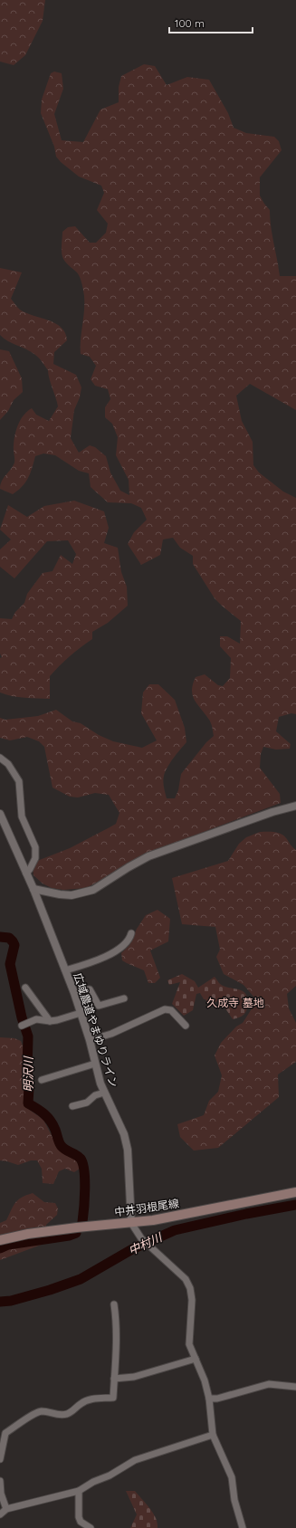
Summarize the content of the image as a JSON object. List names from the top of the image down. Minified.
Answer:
{"streets":{"main road":["中井羽根尾線"],"street":["広域農道やまゆりライン"]},"crossings":[["広域農道やまゆりライン","中井羽根尾線"]],"water":["明沢川","中村川"],"parks":["久成寺 墓地"],"scale_bar":"100 m"}
